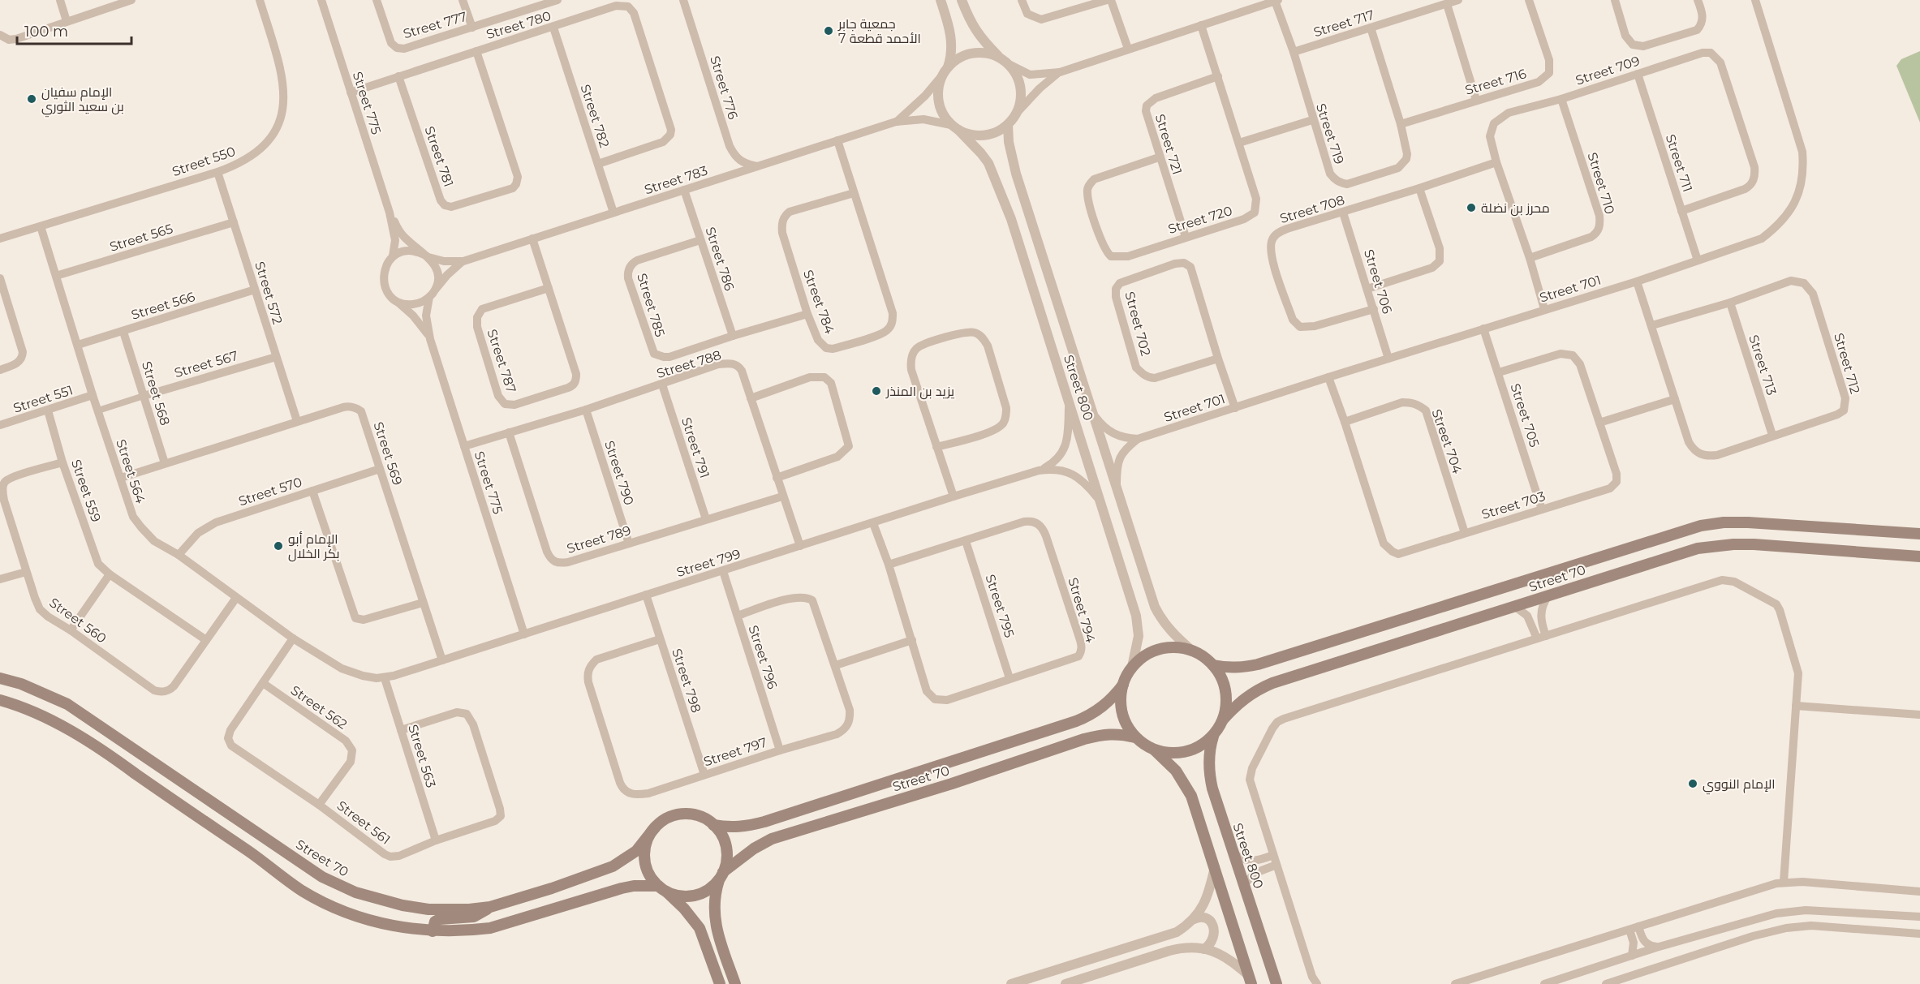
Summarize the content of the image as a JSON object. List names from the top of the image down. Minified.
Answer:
{"streets":{"main road":["Street 800","Street 70"],"street":["Street 717","Street 777","Street 780","Street 709","Street 716","Street 776","Street 775","Street 782","Street 719","Street 721","Street 781","Street 550","Street 711","Street 783","Street 710","Street 708","Street 720","Street 565","Street 786","Street 706","Street 701","Street 572","Street 784","Street 785","Street 566","Street 702","Street 787","Street 712","Street 567","Street 788","Street 713","Street 568","Street 551","Street 705","Street 704","Street 791","Street 569","Street 564","Street 790","Street 559","Street 570","Street 703","Street 789","Street 799","Street 795","Street 794","Street 560","Street 796","Street 798","Street 562","Street 797","Street 563","Street 561"]},"crossings":[["Street 717","Street 719"],["Street 780","Street 775"],["Street 780","Street 782"],["Street 780","Street 781"],["Street 709","Street 711"],["Street 709","Street 710"],["Street 709","Street 708"],["Street 709","Street 701"],["Street 716","Street 719"],["Street 776","Street 783"],["Street 775","Street 783"],["Street 775","Street 788"],["Street 775","Street 799"],["Street 782","Street 783"],["Street 721","Street 720"],["Street 550","Street 572"],["Street 550","Street 564"],["Street 711","Street 701"],["Street 783","Street 786"],["Street 783","Street 784"],["Street 783","Street 787"],["Street 783","Street 800"],["Street 708","Street 706"],["Street 565","Street 572"],["Street 565","Street 564"],["Street 786","Street 785"],["Street 706","Street 701"],["Street 701","Street 702"],["Street 701","Street 712"],["Street 701","Street 800"],["Street 701","Street 705"],["Street 701","Street 703"],["Street 572","Street 566"],["Street 572","Street 567"],["Street 572","Street 569"],["Street 784","Street 785"],["Street 566","Street 568"],["Street 566","Street 564"],["Street 712","Street 713"],["Street 567","Street 568"],["Street 788","Street 791"],["Street 788","Street 790"],["Street 788","Street 789"],["Street 788","Street 799"],["Street 800","Street 799"],["Street 800","Street 70"],["Street 568","Street 569"],["Street 551","Street 564"],["Street 551","Street 559"],["Street 705","Street 703"],["Street 704","Street 703"],["Street 791","Street 789"],["Street 569","Street 564"],["Street 569","Street 570"],["Street 569","Street 799"],["Street 564","Street 570"],["Street 564","Street 799"],["Street 564","Street 560"],["Street 564","Street 563"],["Street 564","Street 561"],["Street 790","Street 789"],["Street 559","Street 560"],["Street 799","Street 794"],["Street 799","Street 796"],["Street 799","Street 798"],["Street 799","Street 563"],["Street 795","Street 794"],["Street 796","Street 797"],["Street 798","Street 797"],["Street 562","Street 561"],["Street 563","Street 561"]],"places":["جمعية جابر الأحمد قطعة 7","الإمام سفيان بن سعيد الثوري","محرز بن نضلة","يزيد بن المنذر","الإمام أبو بكر الخلال","الإمام النووي"],"scale_bar":"100 m"}
